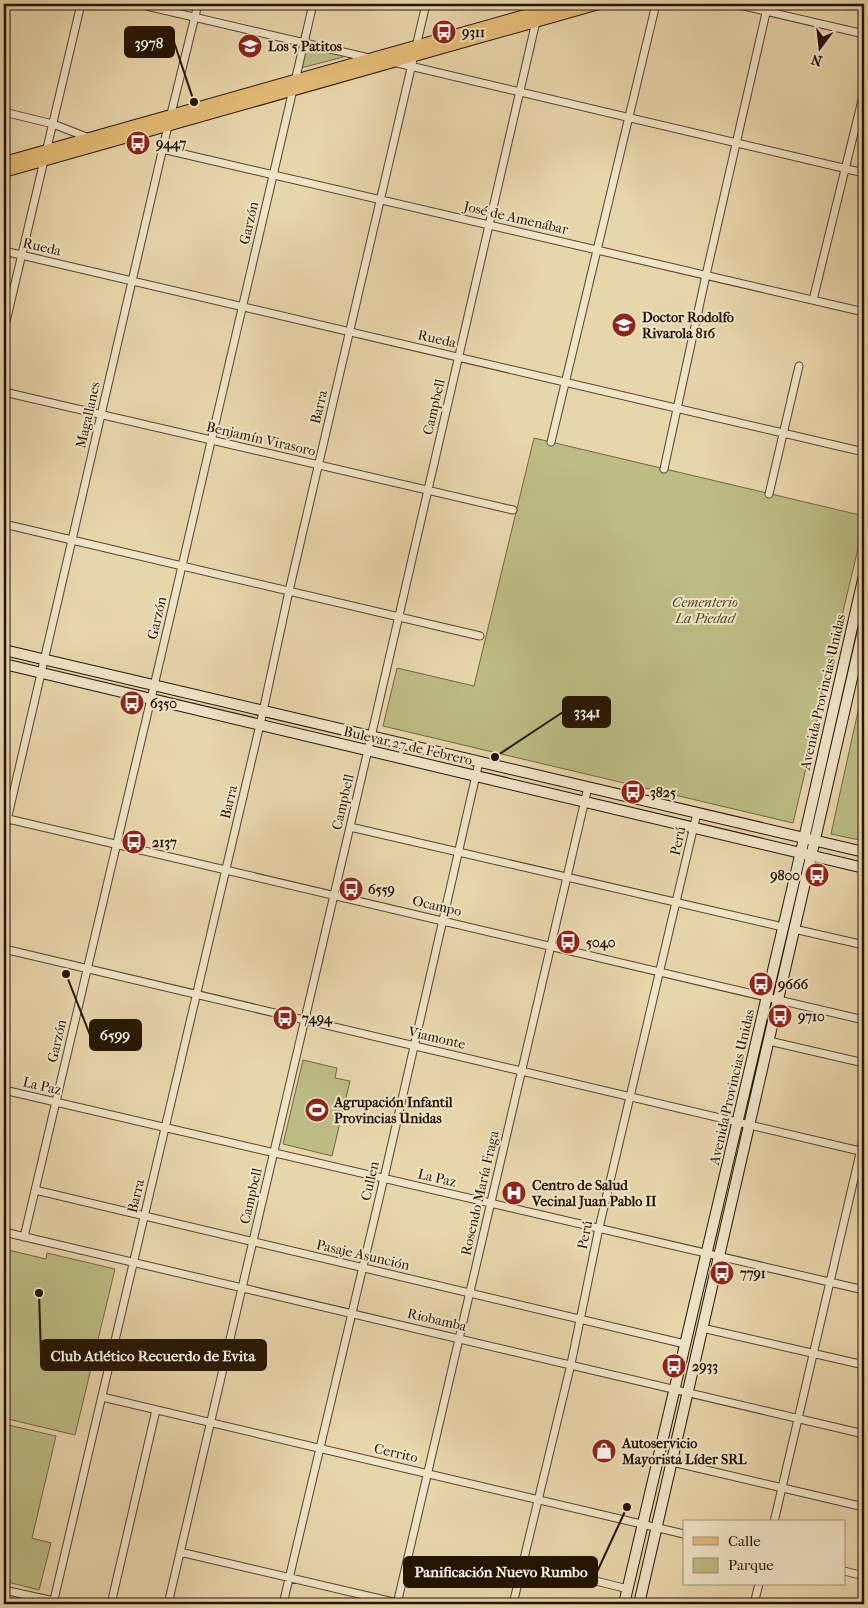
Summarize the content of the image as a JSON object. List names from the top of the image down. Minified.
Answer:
{"streets":{"main road":["Avenida Provincias Unidas","Bulevar 27 de Febrero"],"street":["José de Amenábar","Garzón","Rueda","Barra","Campbell","Magallanes","Benjamín Virasoro","Perú","Ocampo","Viamonte","La Paz","Cullen","Rosendo María Fraga","Pasaje Asunción","Riobamba","Cerrito"]},"crossings":[["José de Amenábar","Garzón"],["José de Amenábar","Barra"],["José de Amenábar","Campbell"],["José de Amenábar","Magallanes"],["Garzón","Rueda"],["Garzón","Benjamín Virasoro"],["Garzón","Bulevar 27 de Febrero"],["Garzón","Ocampo"],["Garzón","Viamonte"],["Garzón","La Paz"],["Garzón","Pasaje Asunción"],["Garzón","Riobamba"],["Rueda","Barra"],["Rueda","Campbell"],["Rueda","Magallanes"],["Barra","Benjamín Virasoro"],["Barra","Bulevar 27 de Febrero"],["Barra","Ocampo"],["Barra","Viamonte"],["Barra","La Paz"],["Barra","Pasaje Asunción"],["Barra","Riobamba"],["Barra","Cerrito"],["Campbell","Benjamín Virasoro"],["Campbell","Bulevar 27 de Febrero"],["Campbell","Ocampo"],["Campbell","Viamonte"],["Campbell","La Paz"],["Campbell","Pasaje Asunción"],["Campbell","Riobamba"],["Campbell","Cerrito"],["Magallanes","Benjamín Virasoro"],["Magallanes","Bulevar 27 de Febrero"],["Magallanes","Ocampo"],["Avenida Provincias Unidas","Bulevar 27 de Febrero"],["Avenida Provincias Unidas","Ocampo"],["Avenida Provincias Unidas","Viamonte"],["Avenida Provincias Unidas","La Paz"],["Avenida Provincias Unidas","Pasaje Asunción"],["Avenida Provincias Unidas","Riobamba"],["Avenida Provincias Unidas","Cerrito"],["Bulevar 27 de Febrero","Perú"],["Bulevar 27 de Febrero","Cullen"],["Bulevar 27 de Febrero","Rosendo María Fraga"],["Perú","Ocampo"],["Perú","Viamonte"],["Perú","La Paz"],["Perú","Pasaje Asunción"],["Perú","Riobamba"],["Perú","Cerrito"],["Ocampo","Cullen"],["Ocampo","Rosendo María Fraga"],["Viamonte","Cullen"],["Viamonte","Rosendo María Fraga"],["La Paz","Cullen"],["La Paz","Rosendo María Fraga"],["Cullen","Pasaje Asunción"],["Cullen","Riobamba"],["Cullen","Cerrito"],["Rosendo María Fraga","Pasaje Asunción"],["Rosendo María Fraga","Riobamba"],["Rosendo María Fraga","Cerrito"]],"parks":["Cementerio La Piedad"],"places":{"bus stop":["9311","9447","6350","3825","2137","9800","6559","5040","9666","9710","7494","7791","2933"],"school or university":["Los 5 Patitos","Doctor Rodolfo Rivarola 816"],"other":["3978","3341","6599","Club Atlético Recuerdo de Evita","Panificación Nuevo Rumbo"],"sports":["Agrupación Infantil Provincias Unidas"],"hospital":["Centro de Salud Vecinal Juan Pablo II"],"shop":["Autoservicio Mayorista Líder SRL"]},"legend":["Calle","Parque"],"north":"bottom"}
